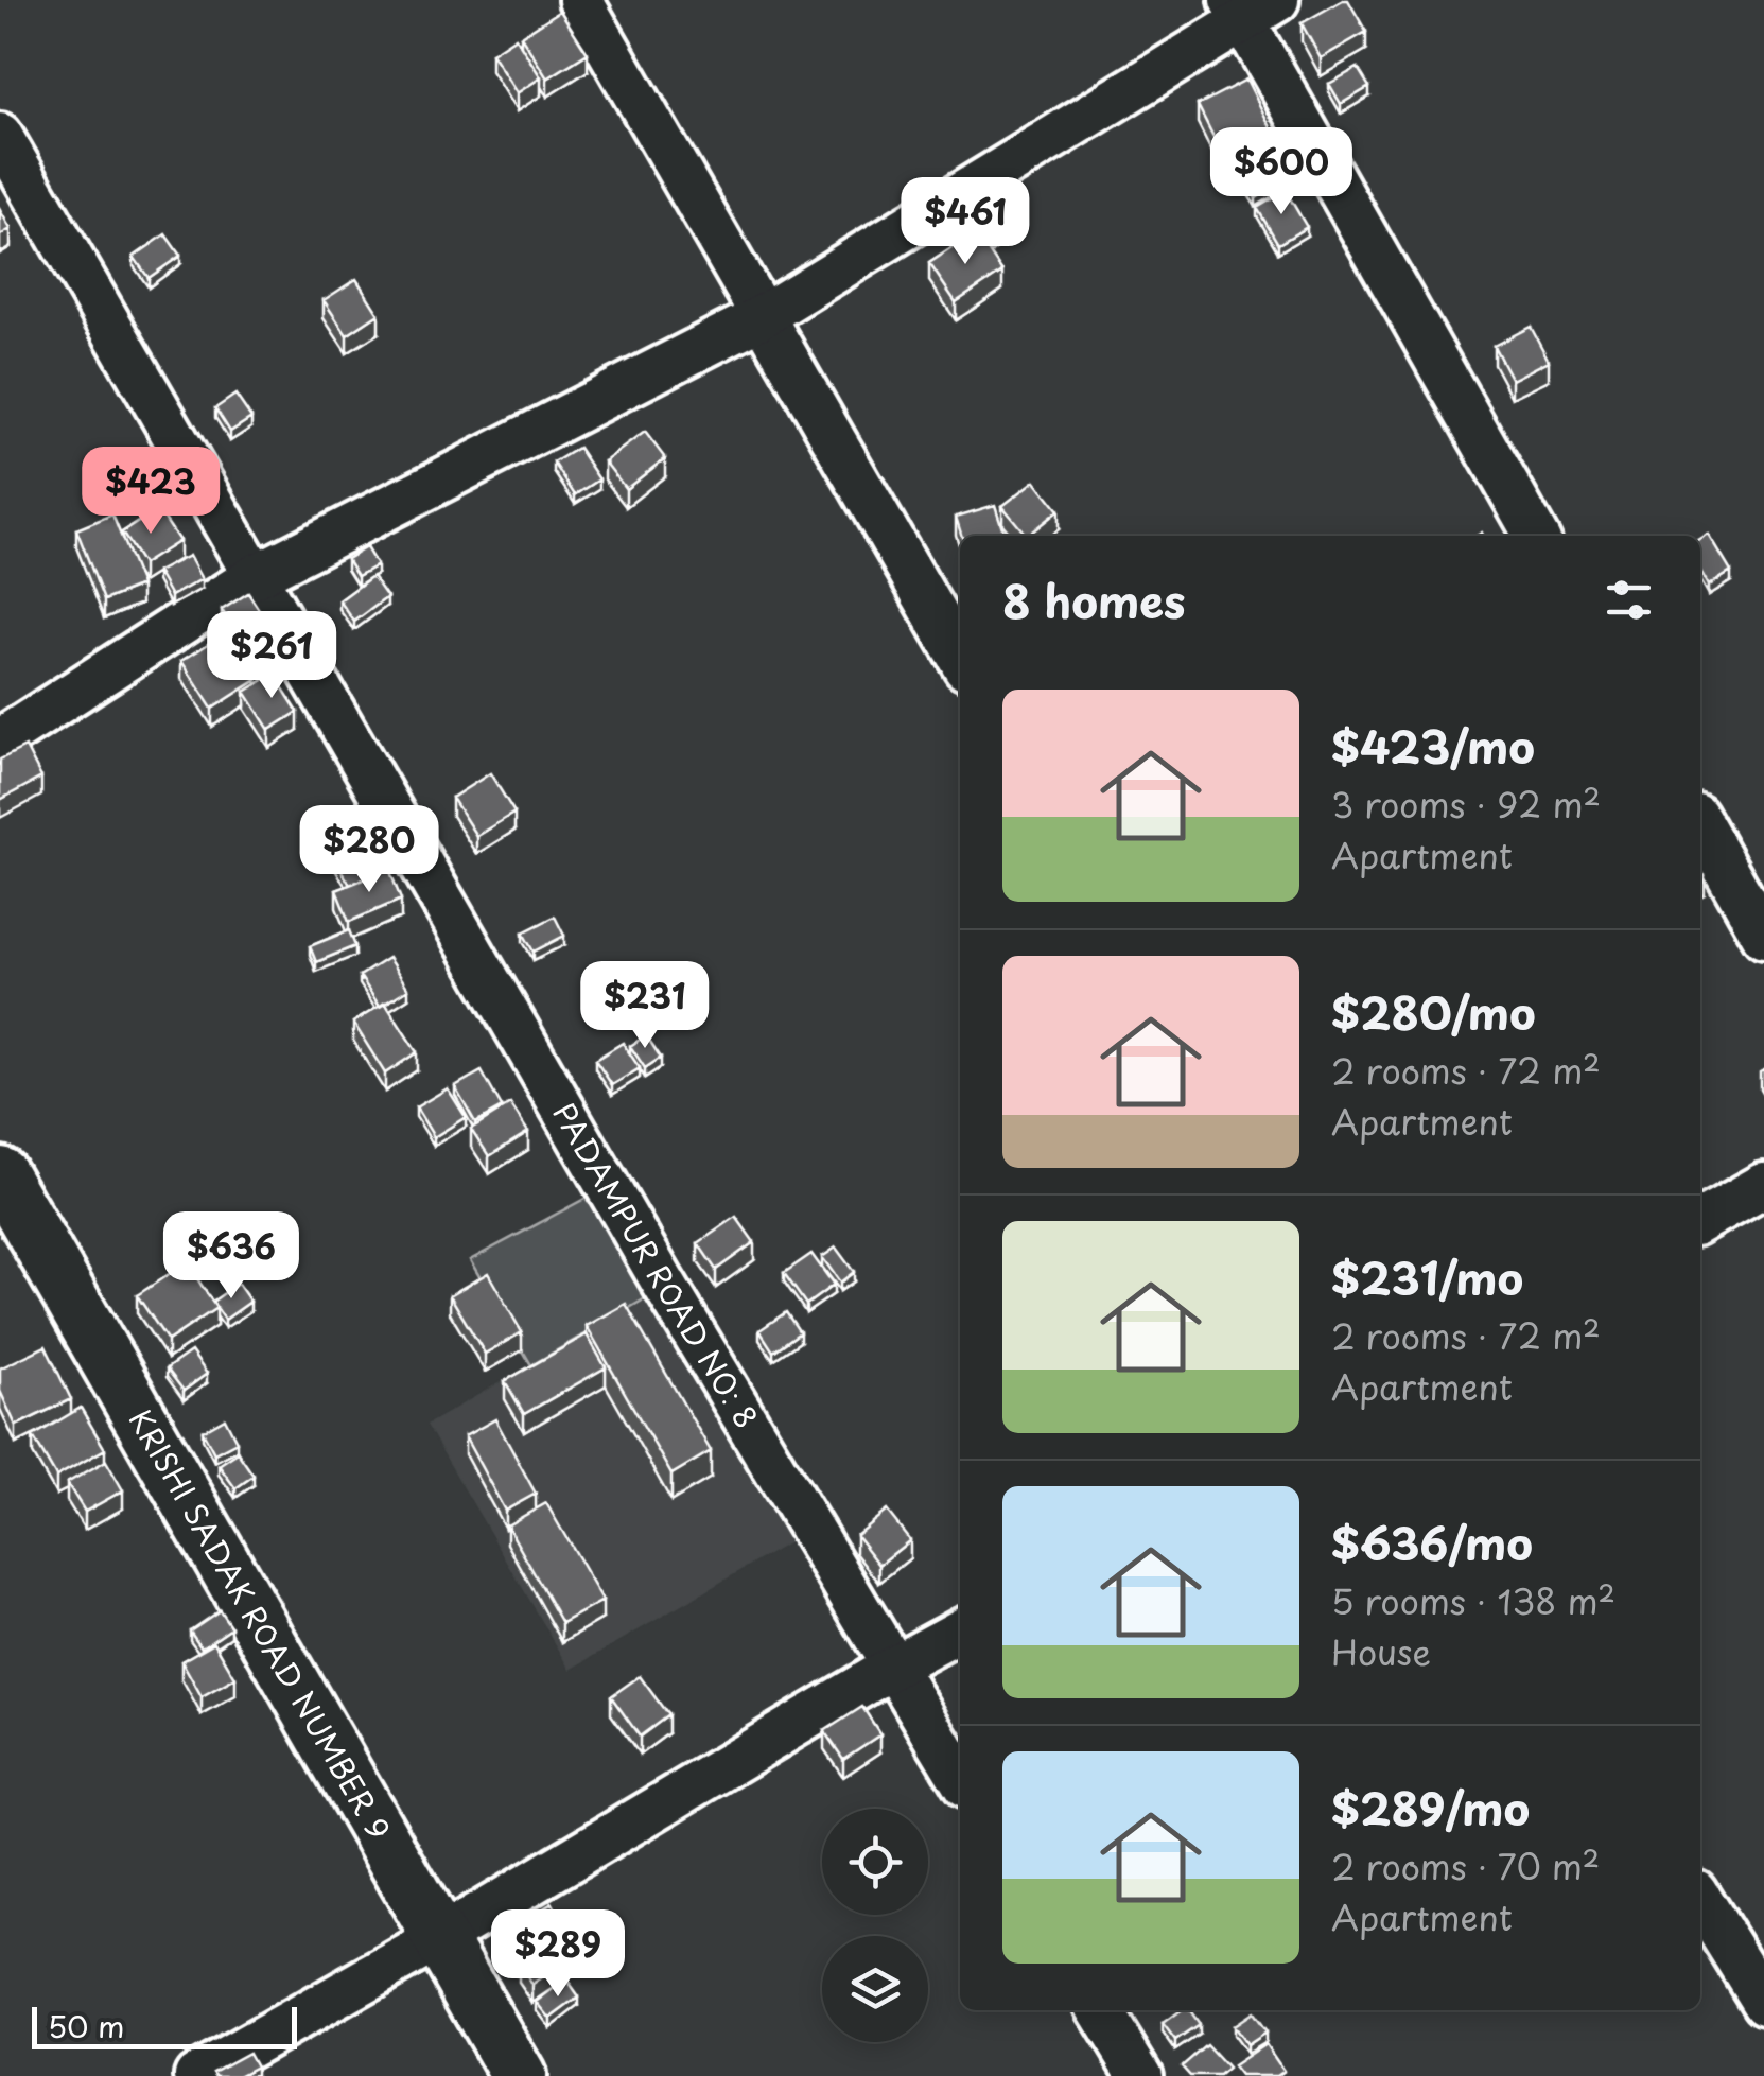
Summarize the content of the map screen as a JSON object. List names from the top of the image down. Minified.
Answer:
{"streets":{"street":["PADAMPUR ROAD NO: 8","KRISHI SADAK ROAD NUMBER 9"]},"scale_bar":"50 m","page":{"price":["$600","$461","$423","$261","$280","$231","$636","$289"],"heading":"8 homes","list":[{"name":"$423/mo","note":"3 rooms · 92 m² · Apartment"},{"name":"$280/mo","note":"2 rooms · 72 m² · Apartment"},{"name":"$231/mo","note":"2 rooms · 72 m² · Apartment"},{"name":"$636/mo","note":"5 rooms · 138 m² · House"},{"name":"$289/mo","note":"2 rooms · 70 m² · Apartment"}],"scale":"50 m"}}
